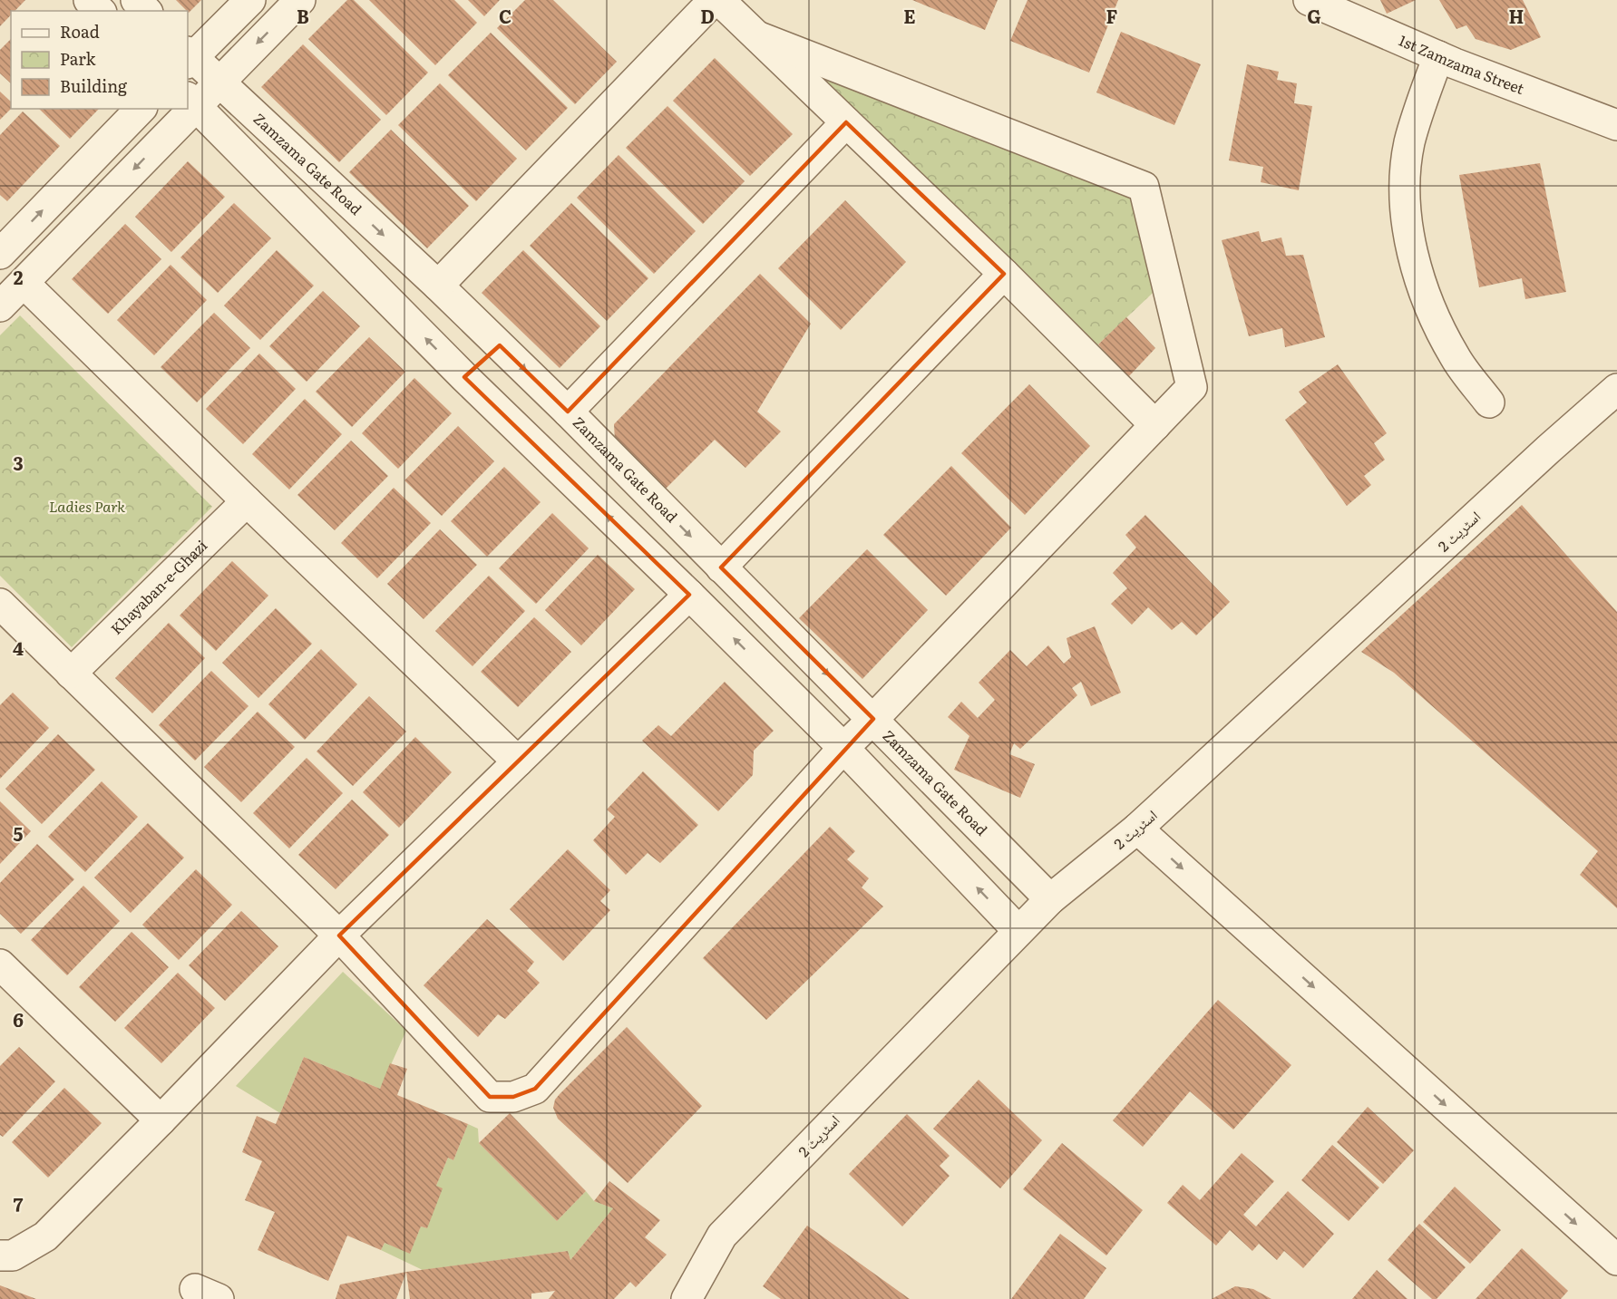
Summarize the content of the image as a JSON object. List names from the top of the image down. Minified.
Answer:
{"streets":{"street":["1st Zamzama Street","Zamzama Gate Road","اسٹریٹ 2","Khayaban-e-Ghazi"]},"crossings":[["Zamzama Gate Road","اسٹریٹ 2"]],"parks":["Ladies Park"],"legend":["Road","Park","Building"],"grid":{"columns":["B","C","D","E","F","G","H"],"rows":["2","3","4","5","6","7"]}}
